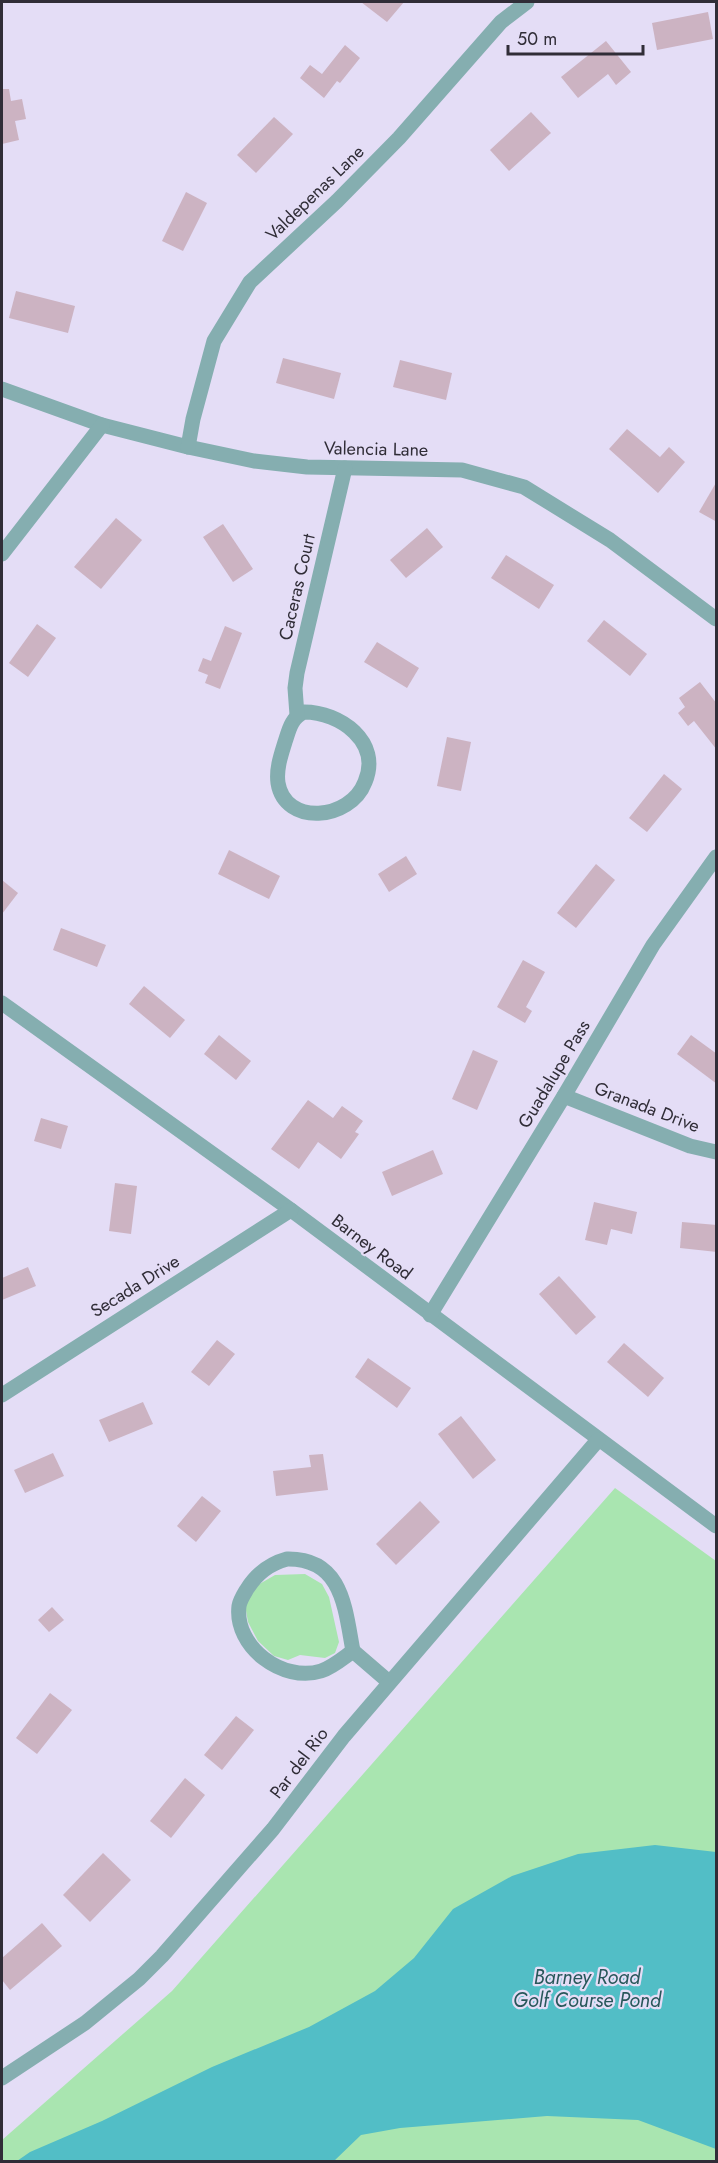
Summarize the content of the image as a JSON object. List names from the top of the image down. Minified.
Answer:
{"streets":{"street":["Valdepenas Lane","Valencia Lane","Caceras Court","Guadalupe Pass","Granada Drive","Barney Road","Secada Drive","Par del Rio"]},"crossings":[["Valdepenas Lane","Valencia Lane"],["Valencia Lane","Caceras Court"],["Guadalupe Pass","Granada Drive"],["Guadalupe Pass","Barney Road"],["Barney Road","Secada Drive"],["Barney Road","Par del Rio"]],"water":["Barney Road Golf Course Pond"],"scale_bar":"50 m"}
